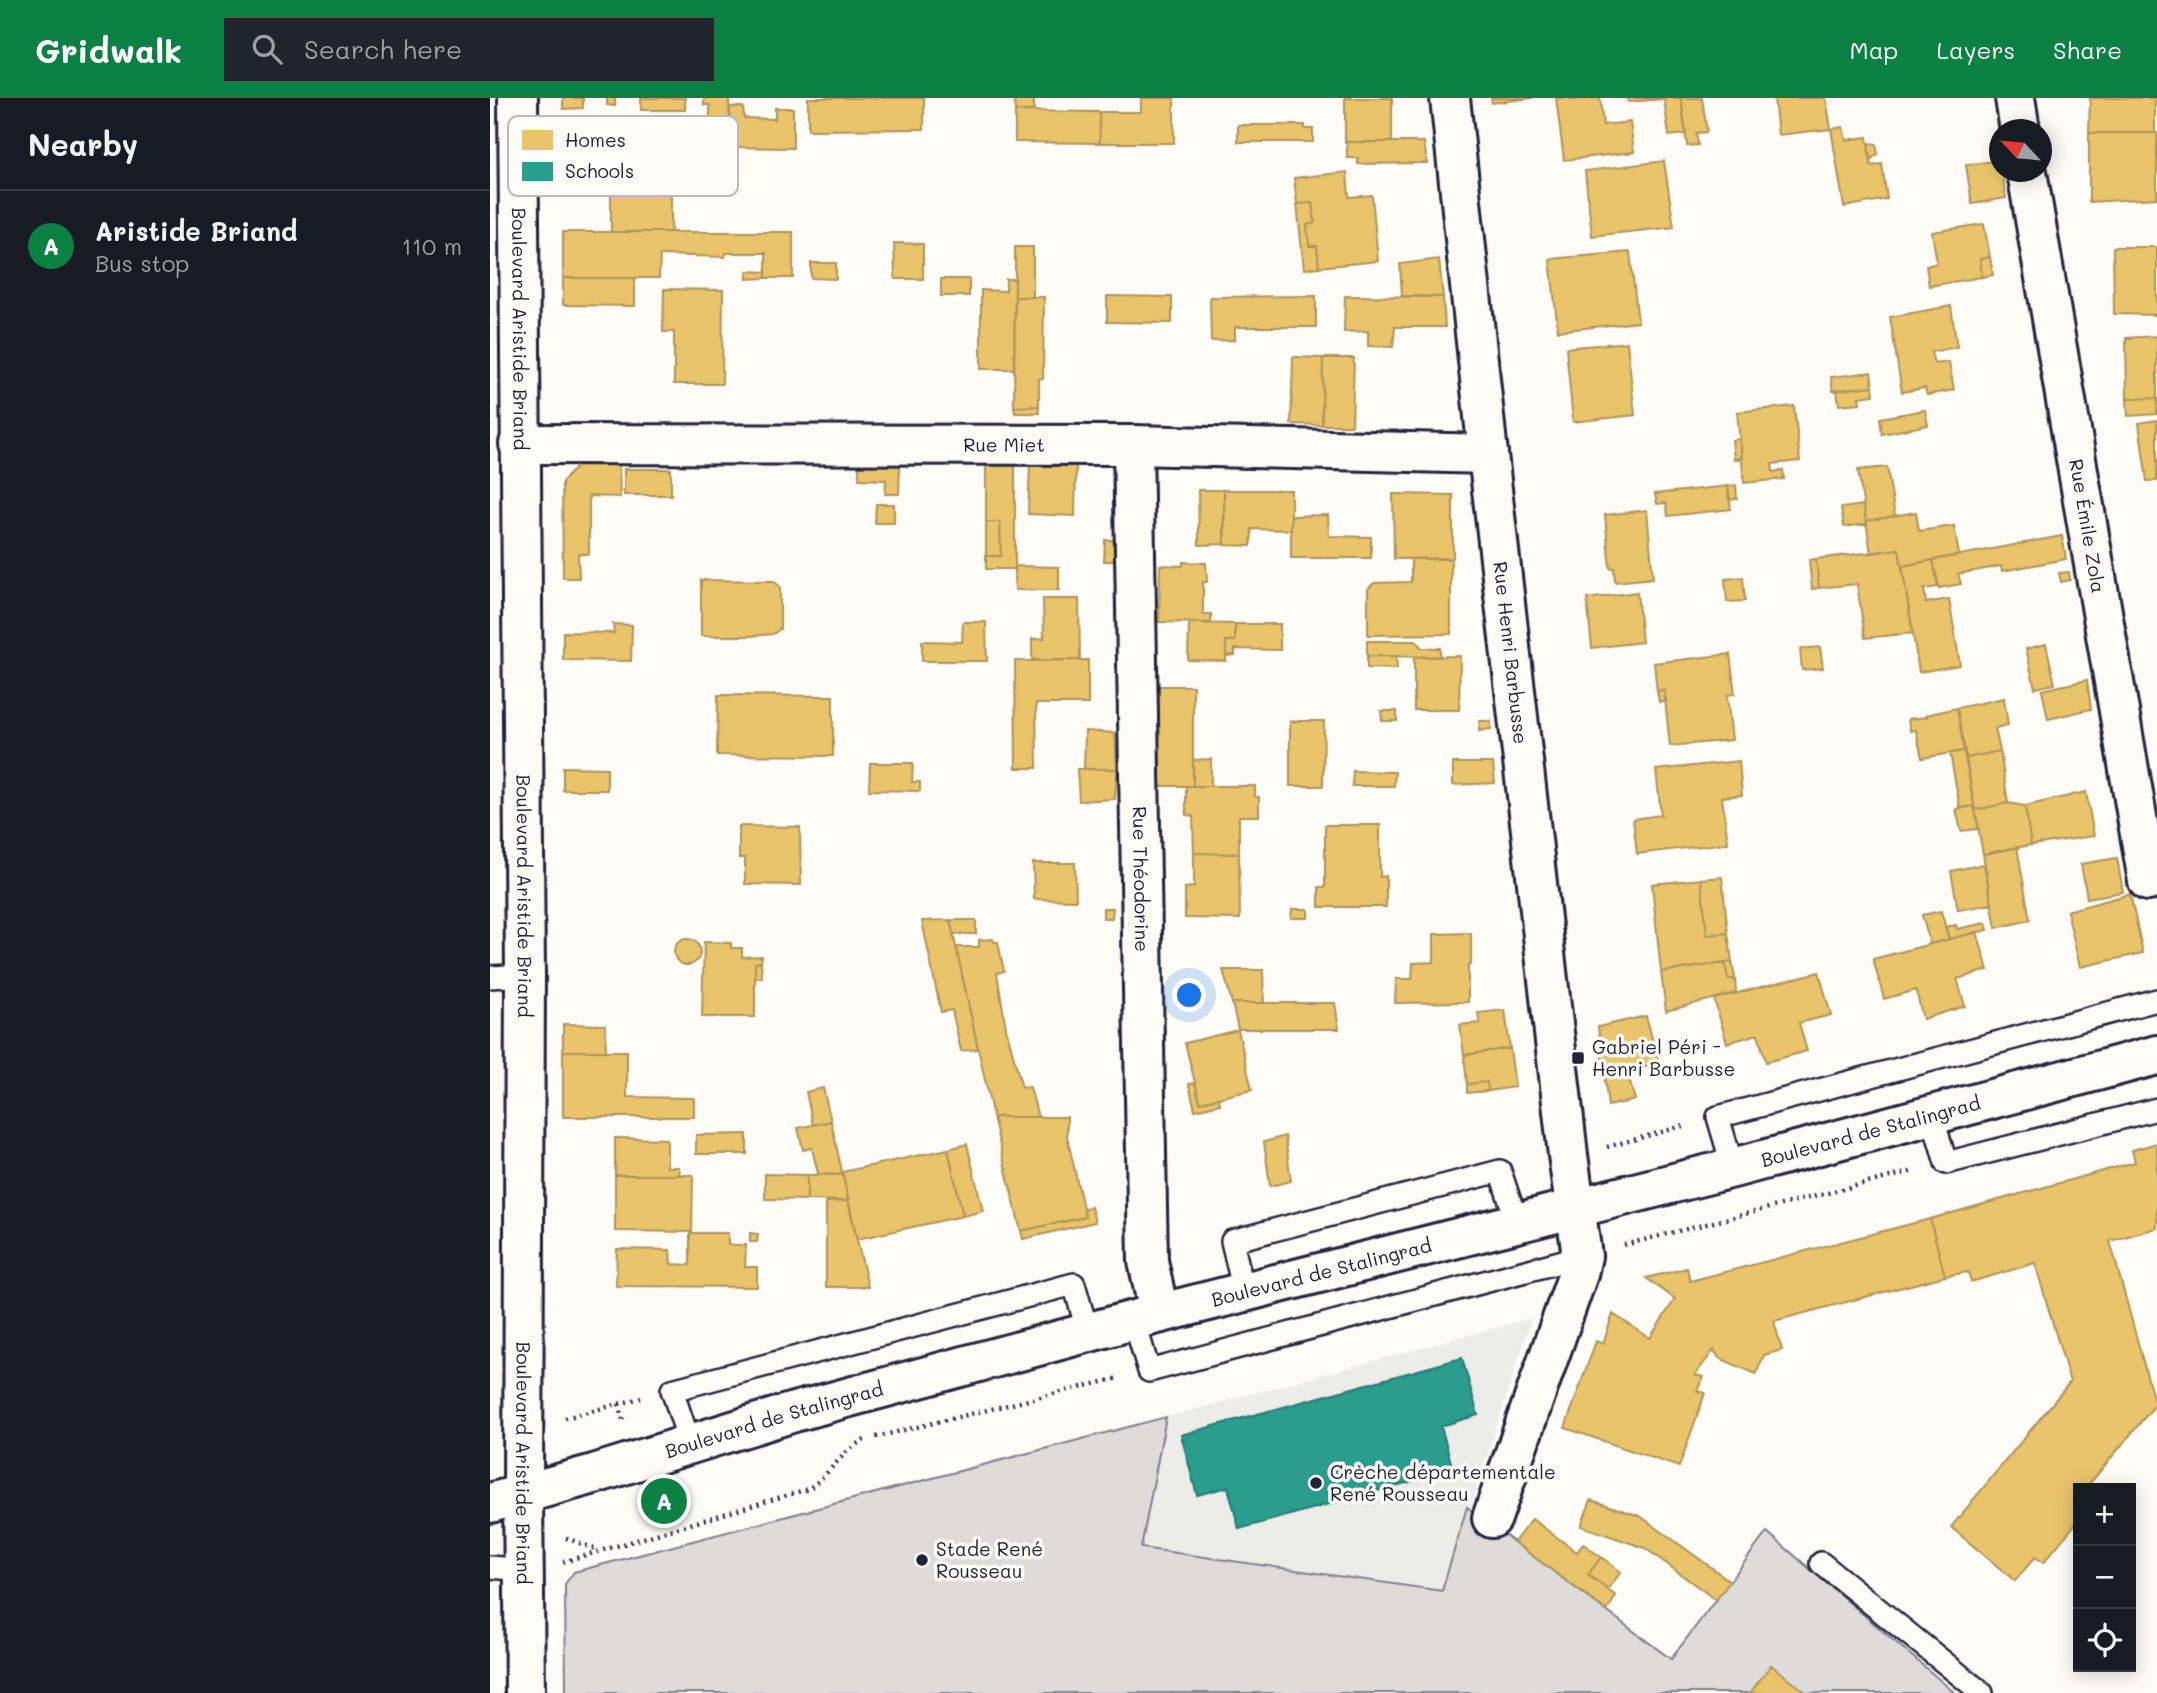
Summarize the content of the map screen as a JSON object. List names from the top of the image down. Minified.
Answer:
{"streets":{"street":["Boulevard Aristide Briand","Rue Miet","Rue Émile Zola","Rue Henri Barbusse","Rue Théodorine","Boulevard de Stalingrad"]},"crossings":[["Boulevard Aristide Briand","Rue Miet"],["Boulevard Aristide Briand","Boulevard de Stalingrad"],["Rue Miet","Rue Henri Barbusse"],["Rue Miet","Rue Théodorine"],["Rue Henri Barbusse","Boulevard de Stalingrad"],["Rue Théodorine","Boulevard de Stalingrad"]],"places":{"transit":["Gabriel Péri - Henri Barbusse"],"other":["Crèche départementale René Rousseau","Stade René Rousseau"]},"legend":["Homes","Schools"],"north":"top left","page":{"header":"Gridwalk","search":"Search here","nav":["Map","Layers","Share"],"heading":"Nearby","list":[{"mark":"A","name":"Aristide Briand","note":"Bus stop","value":"110 m"}],"pins":"A","map_buttons":["+","−"]}}
